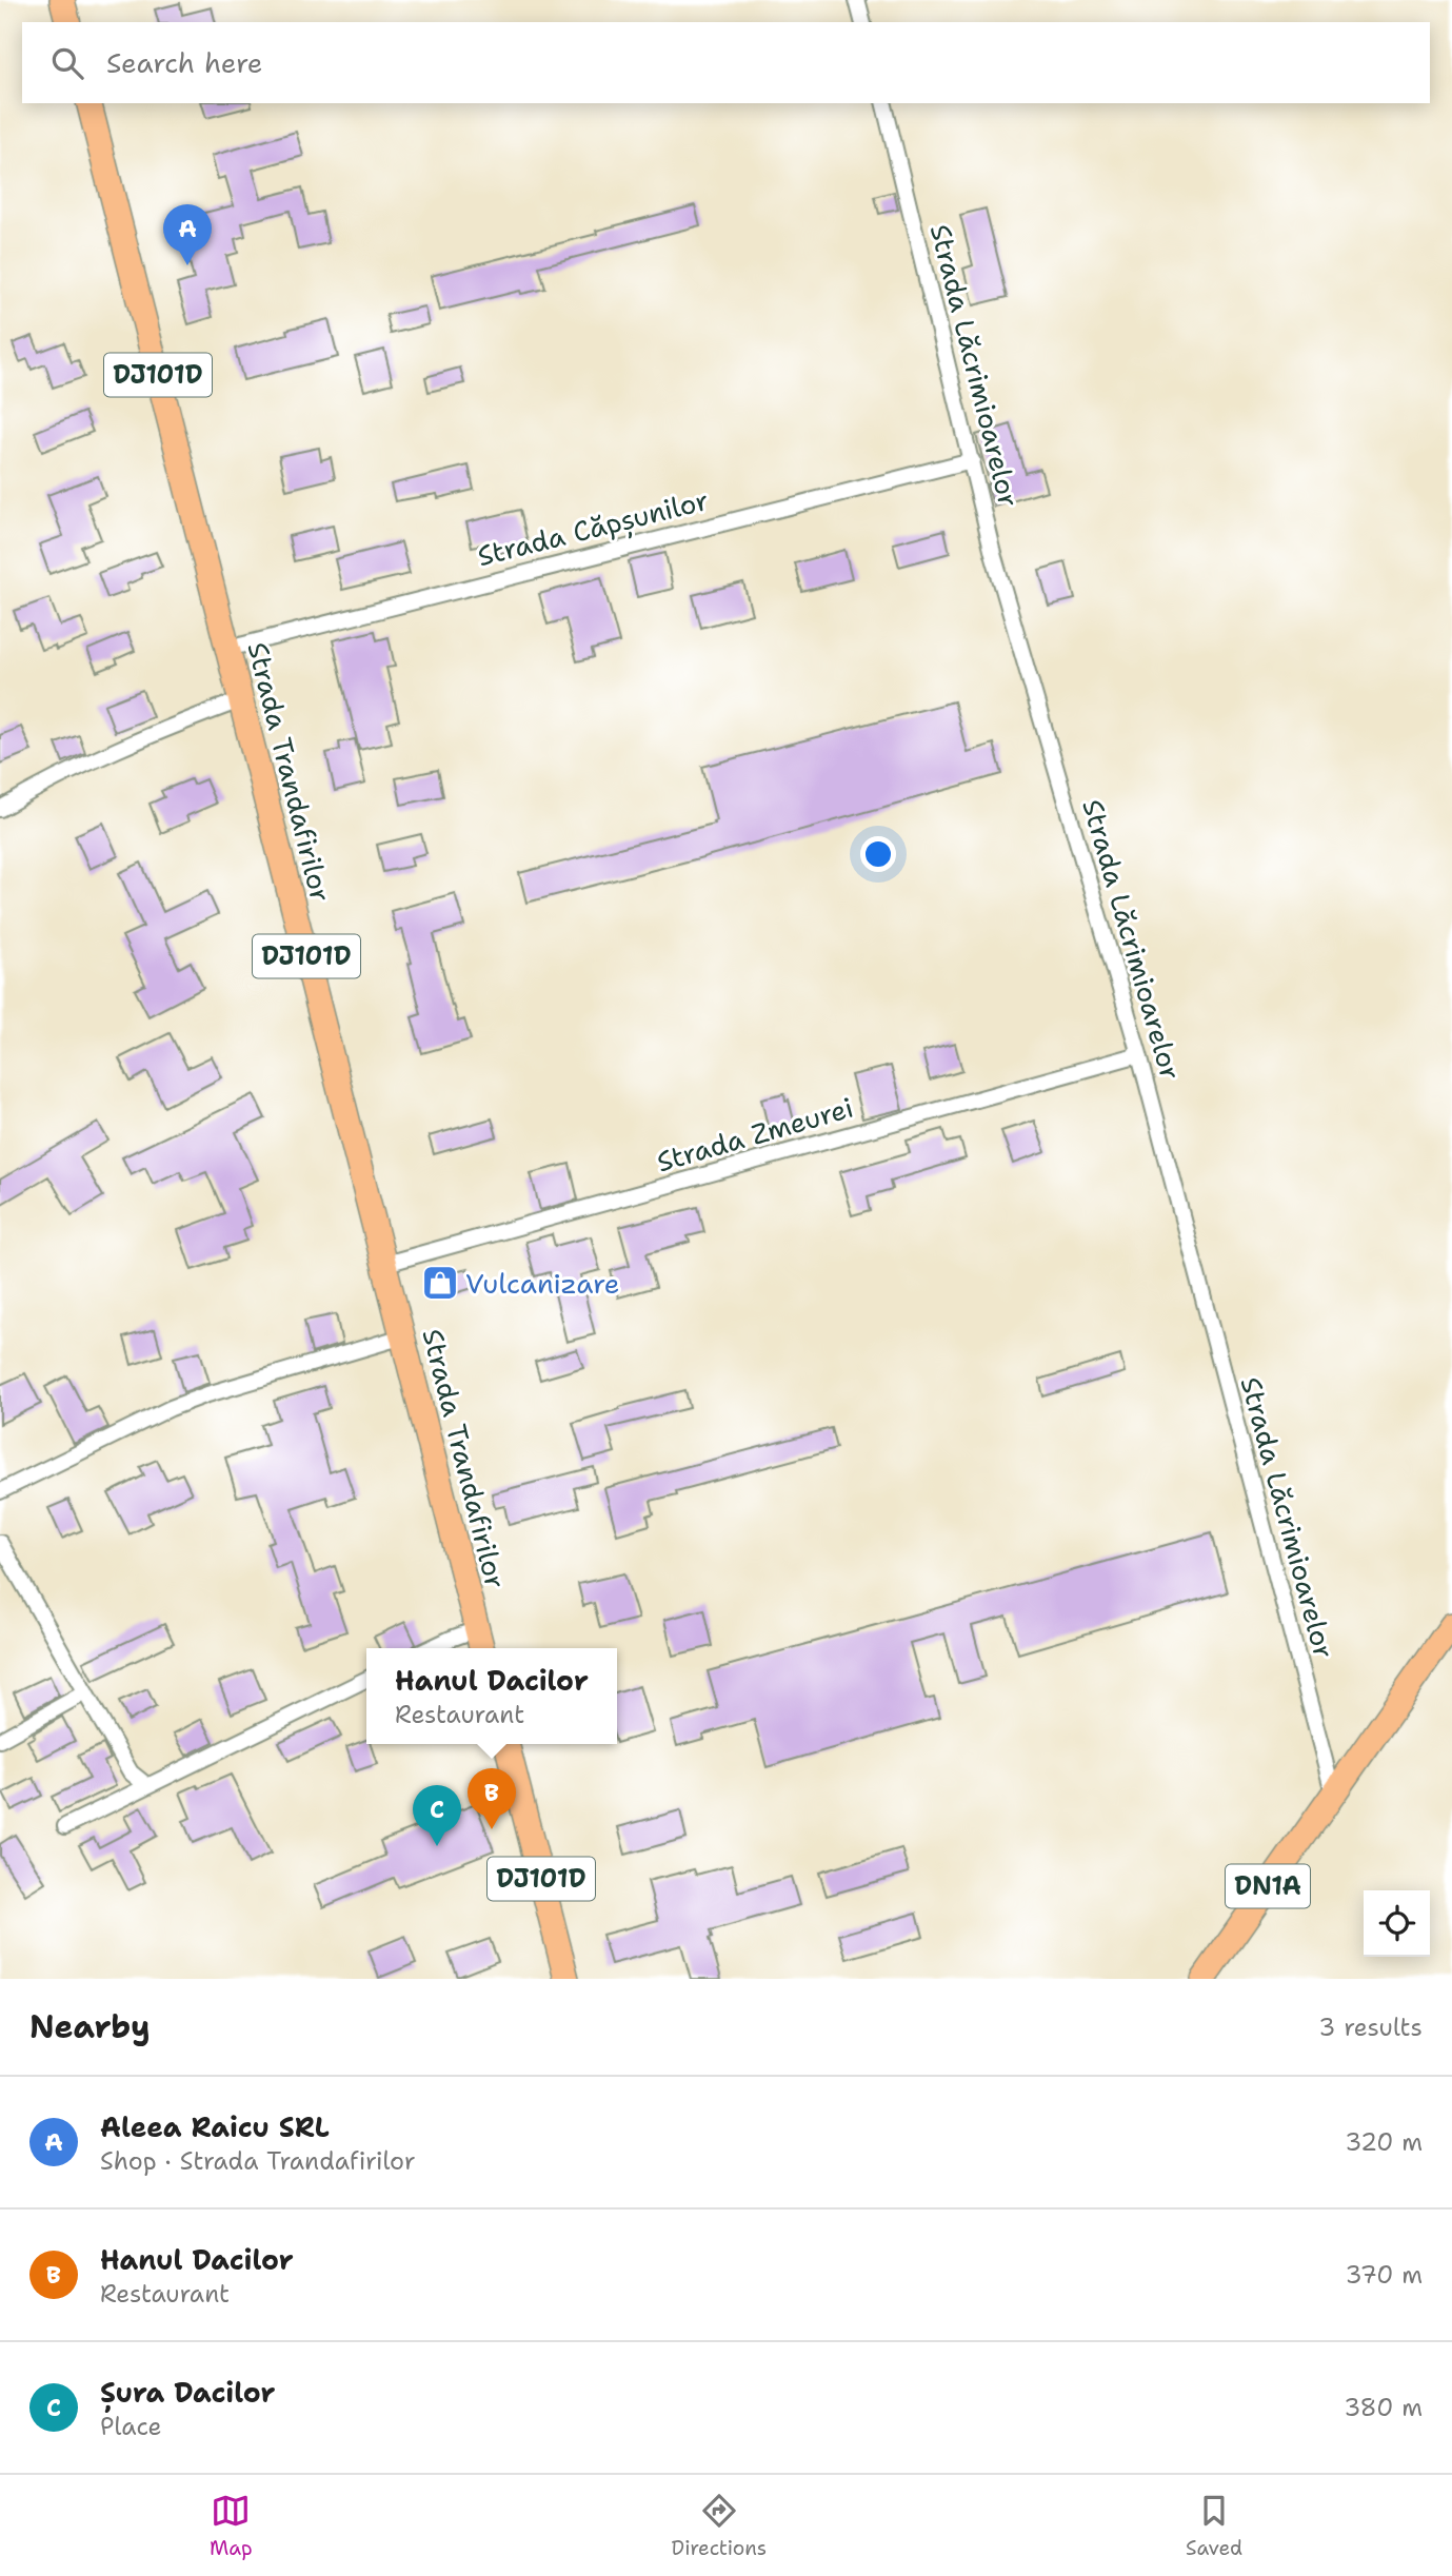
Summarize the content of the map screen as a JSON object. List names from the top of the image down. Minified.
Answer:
{"streets":{"main road":["DJ101D","Strada Trandafirilor","DN1A"],"street":["Strada Lăcrimioarelor","Strada Căpșunilor","Strada Zmeurei"]},"crossings":[["Strada Lăcrimioarelor","Strada Căpșunilor"],["Strada Lăcrimioarelor","Strada Zmeurei"],["Strada Lăcrimioarelor","DN1A"],["DJ101D","Strada Trandafirilor"],["Strada Căpșunilor","Strada Trandafirilor"],["Strada Trandafirilor","Strada Zmeurei"]],"places":{"shop":["Vulcanizare"]},"page":{"search":"Search here","pins":["A","B","C"],"popup":["Hanul Dacilor","Restaurant"],"heading":["Nearby","3 results"],"list":[{"mark":"A","name":"Aleea Raicu SRL","note":"Shop · Strada Trandafirilor","value":"320 m"},{"mark":"B","name":"Hanul Dacilor","note":"Restaurant","value":"370 m"},{"mark":"C","name":"Șura Dacilor","note":"Place","value":"380 m"}],"nav":["Map","Directions","Saved"]}}
